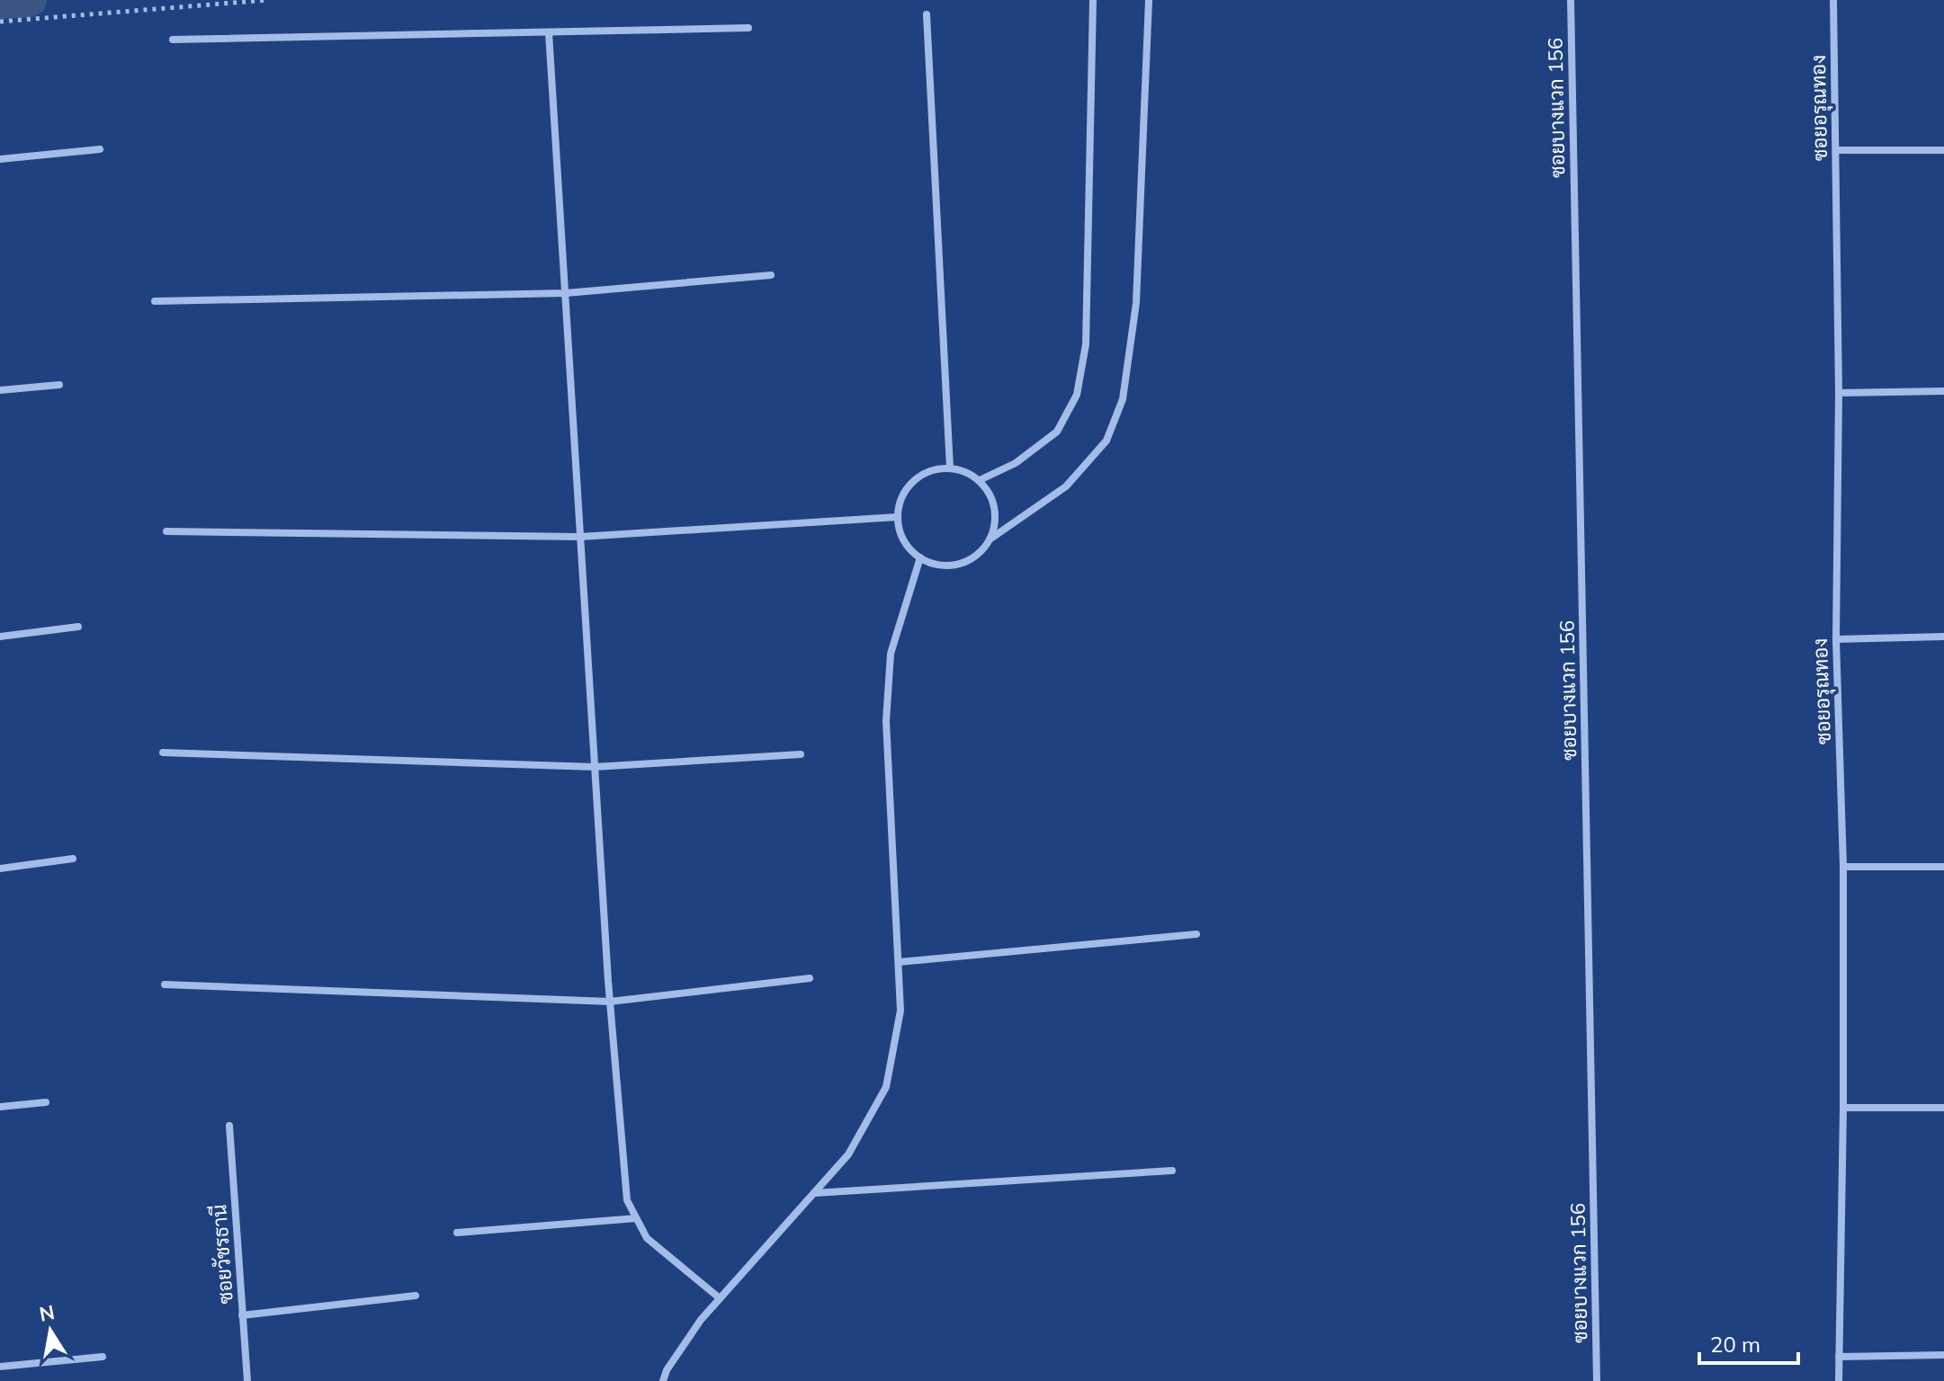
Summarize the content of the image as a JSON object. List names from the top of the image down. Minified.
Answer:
{"streets":{"street":["ซอยบางแวก 156","ซอยอรุณทอง","ซอยวัชรธานี"]},"scale_bar":"20 m","north":"top"}
